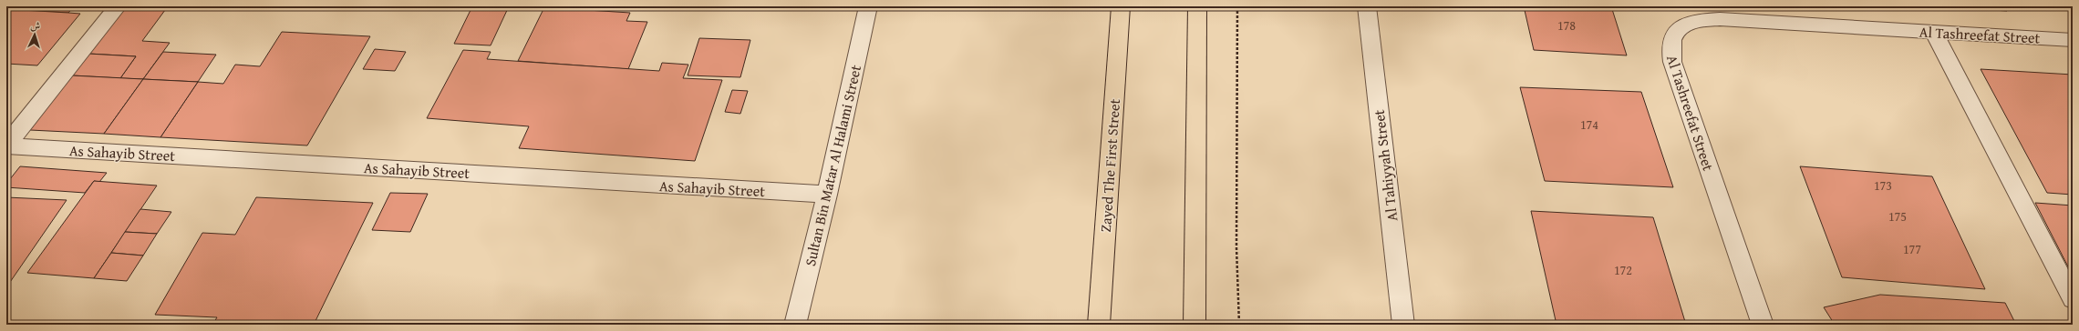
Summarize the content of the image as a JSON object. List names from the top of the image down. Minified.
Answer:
{"streets":{"main road":["Zayed The First Street"],"street":["Al Tashreefat Street","As Sahayib Street","Sultan Bin Matar Al Halami Street","Al Tahiyyah Street"]},"crossings":[["As Sahayib Street","Sultan Bin Matar Al Halami Street"]],"house_numbers":["178","174","173","175","177","172"],"north":"top"}
